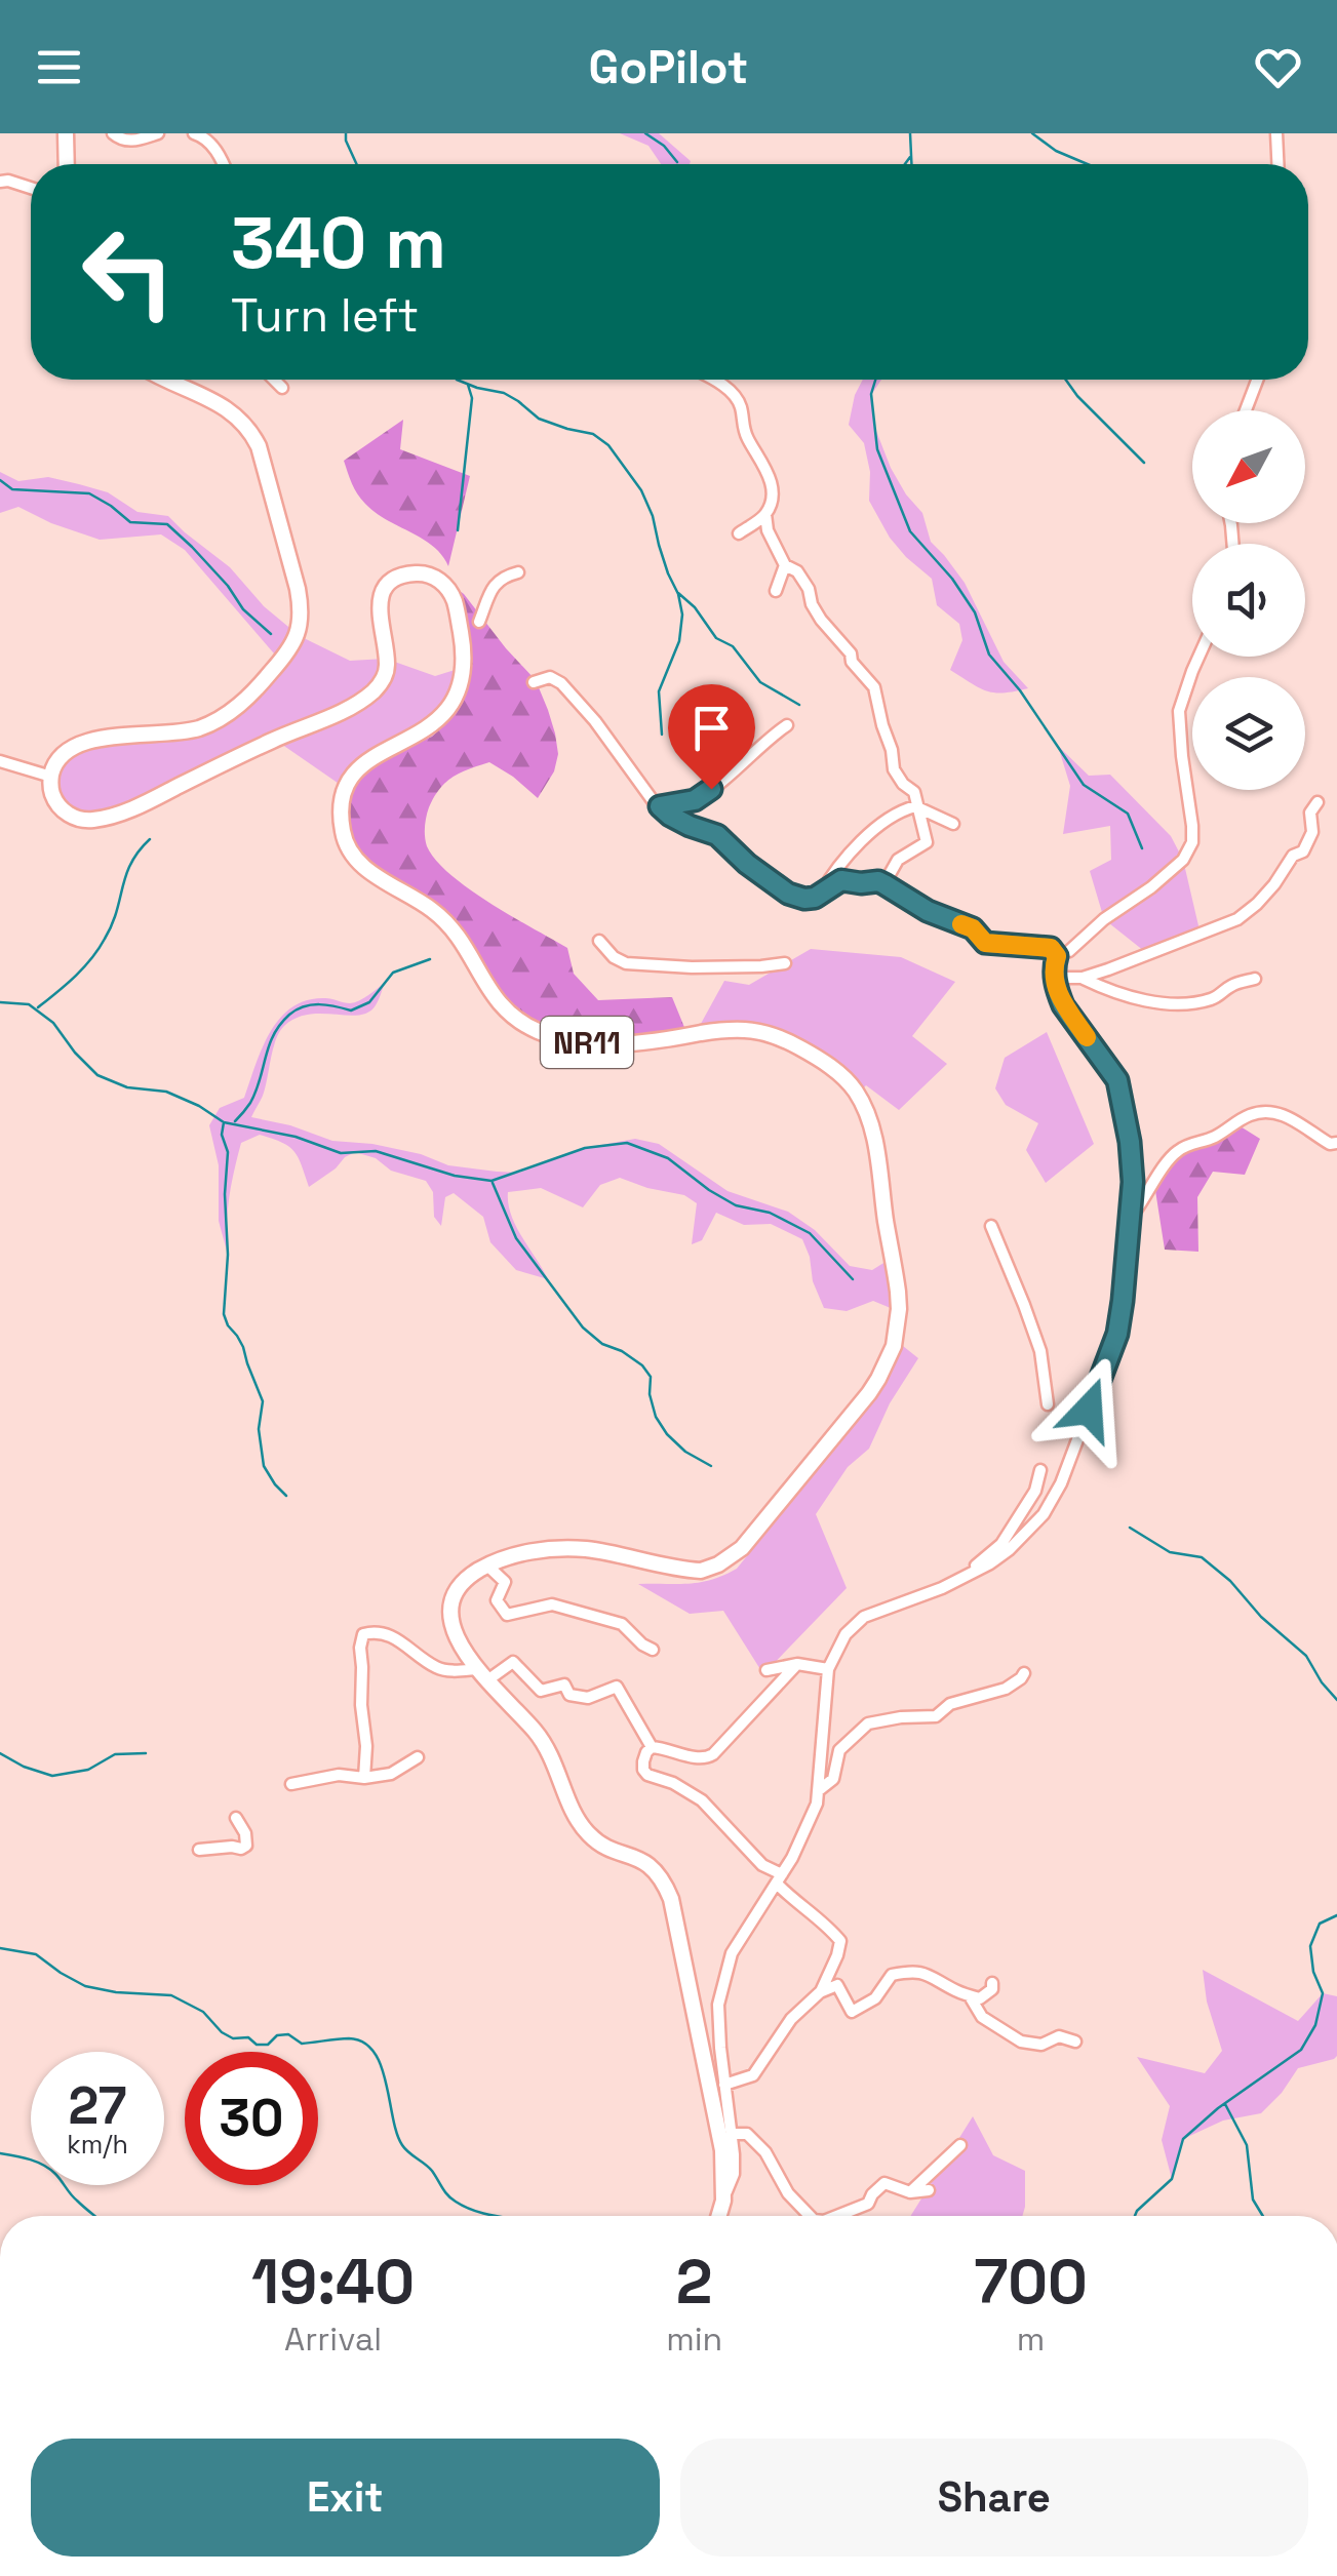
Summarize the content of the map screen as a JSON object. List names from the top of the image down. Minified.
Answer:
{"streets":{"highway":["NR11"]},"north":"bottom left","page":{"header":"GoPilot","turn":["340 m","Turn left"],"speed":"27 km/h","limit":"30","eta":["19:40","Arrival","2","min","700","m"],"buttons":["Exit","Share"]}}
